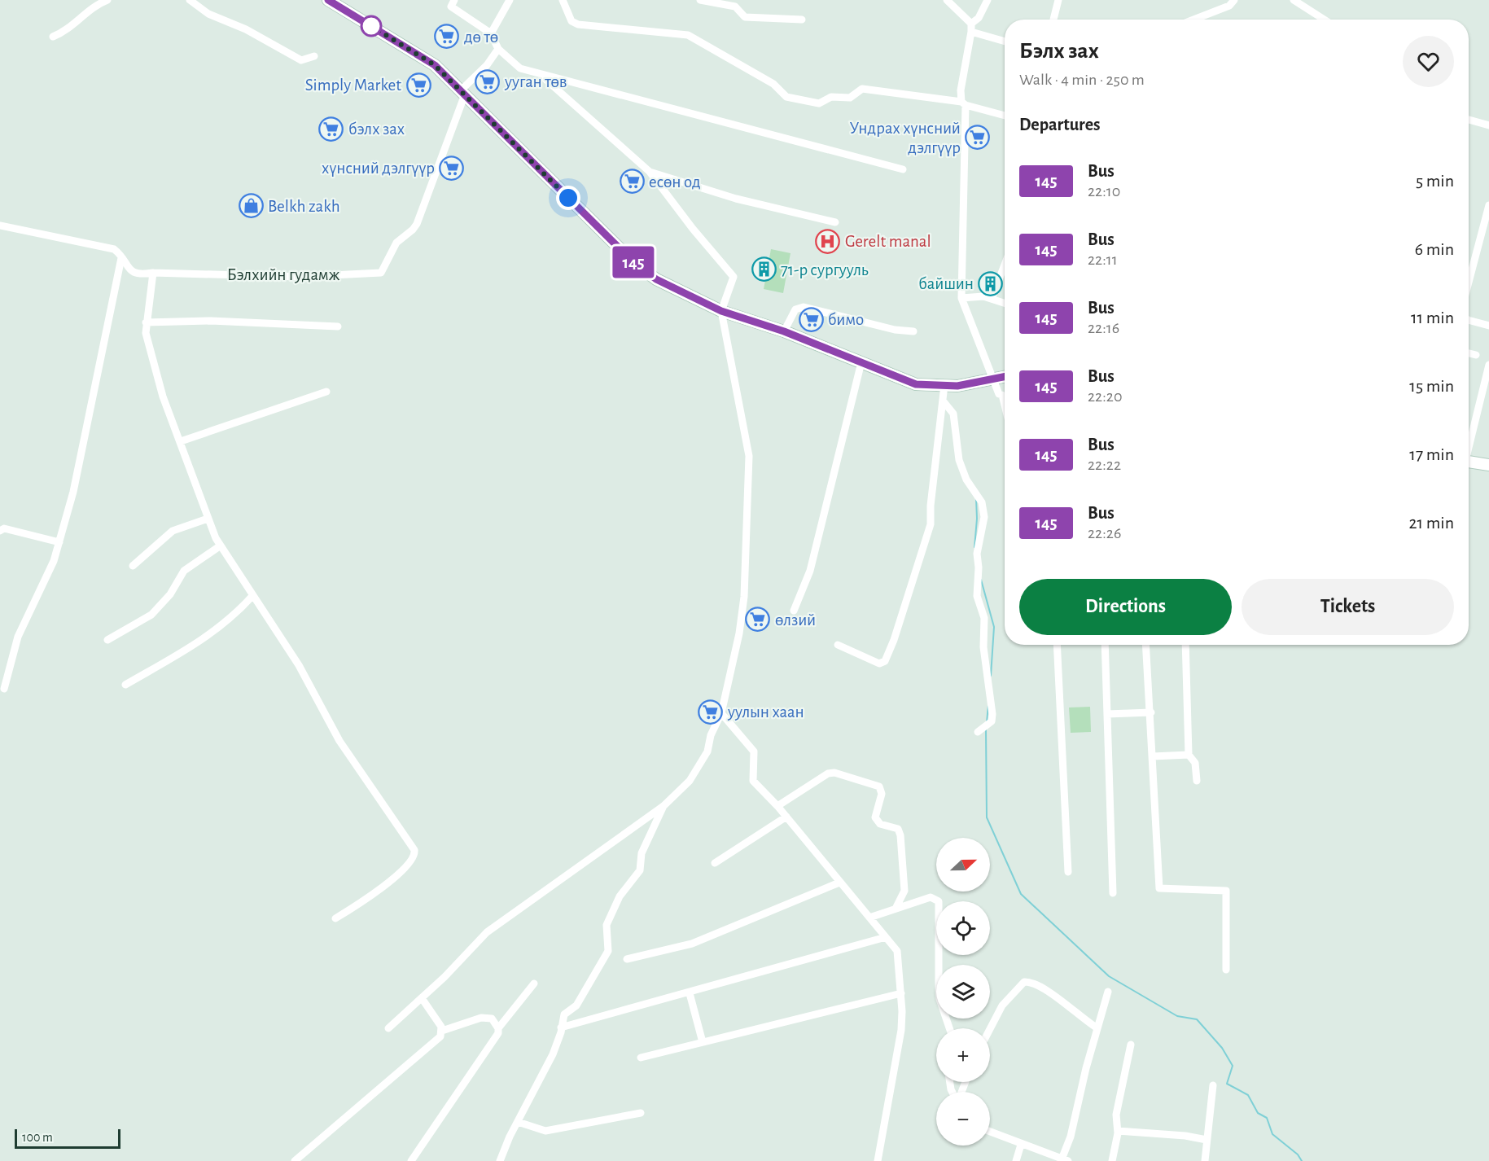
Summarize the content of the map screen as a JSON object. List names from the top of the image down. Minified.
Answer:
{"streets":{"street":["Бэлхийн гудамж"]},"places":{"supermarket":["дө тө","ууган төв","Simply Market","бэлх зах","Ундрах хүнсний дэлгүүр","хүнсний дэлгүүр","есөн од","бимо","өлзий","уулын хаан"],"shop":["Belkh zakh"],"hospital":["Gerelt manal"],"building":["71-р сургууль","байшин"]},"lines":["bus line 145"],"scale_bar":"100 m","north":"right","page":{"on_map":"145","heading":[["Бэлх зах","Walk · 4 min · 250 m"],"Departures"],"list":[{"mark":"145","name":"Bus","note":"22:10","value":"5 min"},{"mark":"145","name":"Bus","note":"22:11","value":"6 min"},{"mark":"145","name":"Bus","note":"22:16","value":"11 min"},{"mark":"145","name":"Bus","note":"22:20","value":"15 min"},{"mark":"145","name":"Bus","note":"22:22","value":"17 min"},{"mark":"145","name":"Bus","note":"22:26","value":"21 min"}],"buttons":["Directions","Tickets"],"map_buttons":["+","−"],"scale":"100 m"}}
